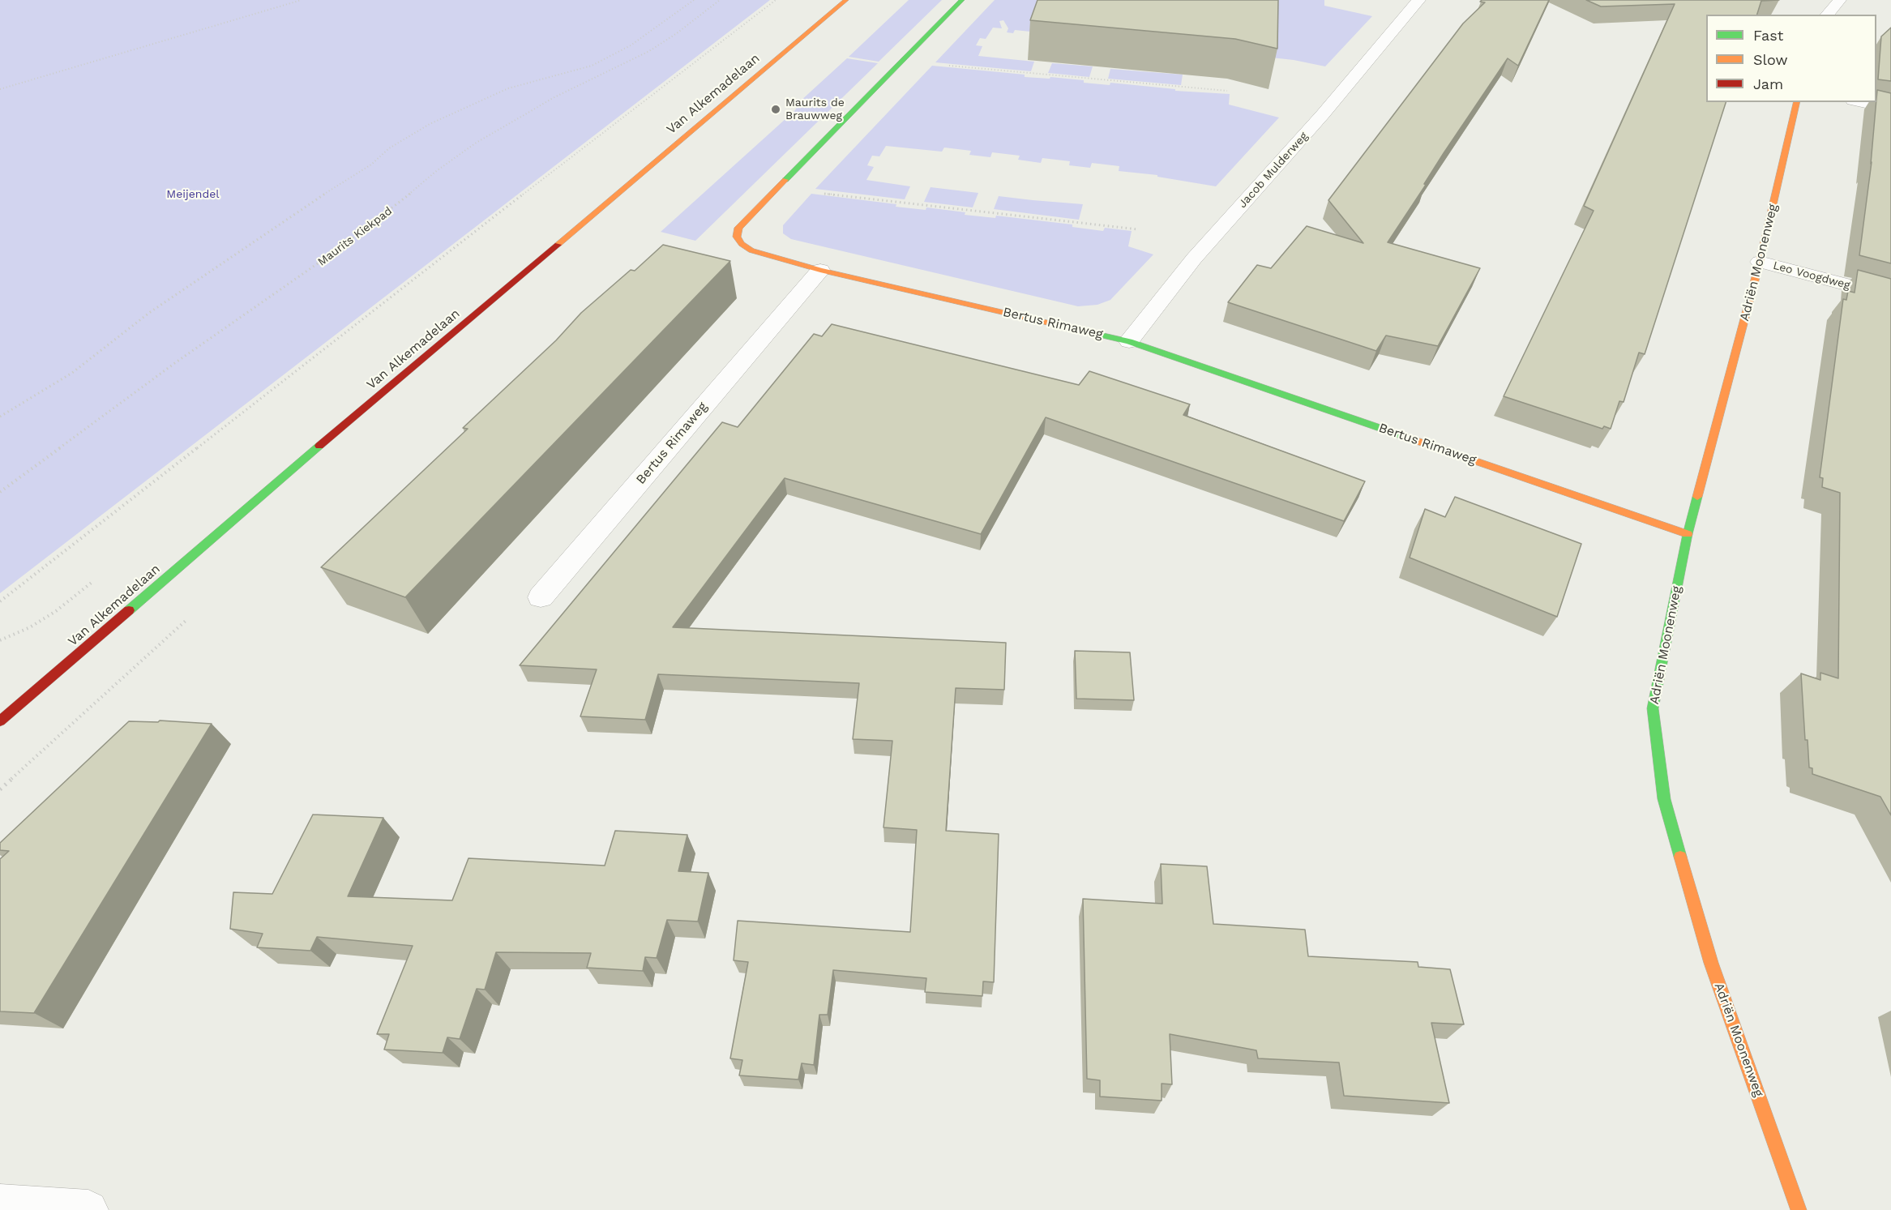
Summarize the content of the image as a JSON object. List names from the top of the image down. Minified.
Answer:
{"streets":{"street":["Van Alkemadelaan","Jacob Mulderweg","Adriën Moonenweg","Leo Voogdweg","Bertus Rimaweg"],"path":["Maurits Kiekpad"]},"crossings":[["Jacob Mulderweg","Bertus Rimaweg"],["Adriën Moonenweg","Leo Voogdweg"],["Adriën Moonenweg","Bertus Rimaweg"]],"parks":["Meijendel"],"places":["Maurits de Brauwweg"],"legend":["Fast","Slow","Jam"]}
